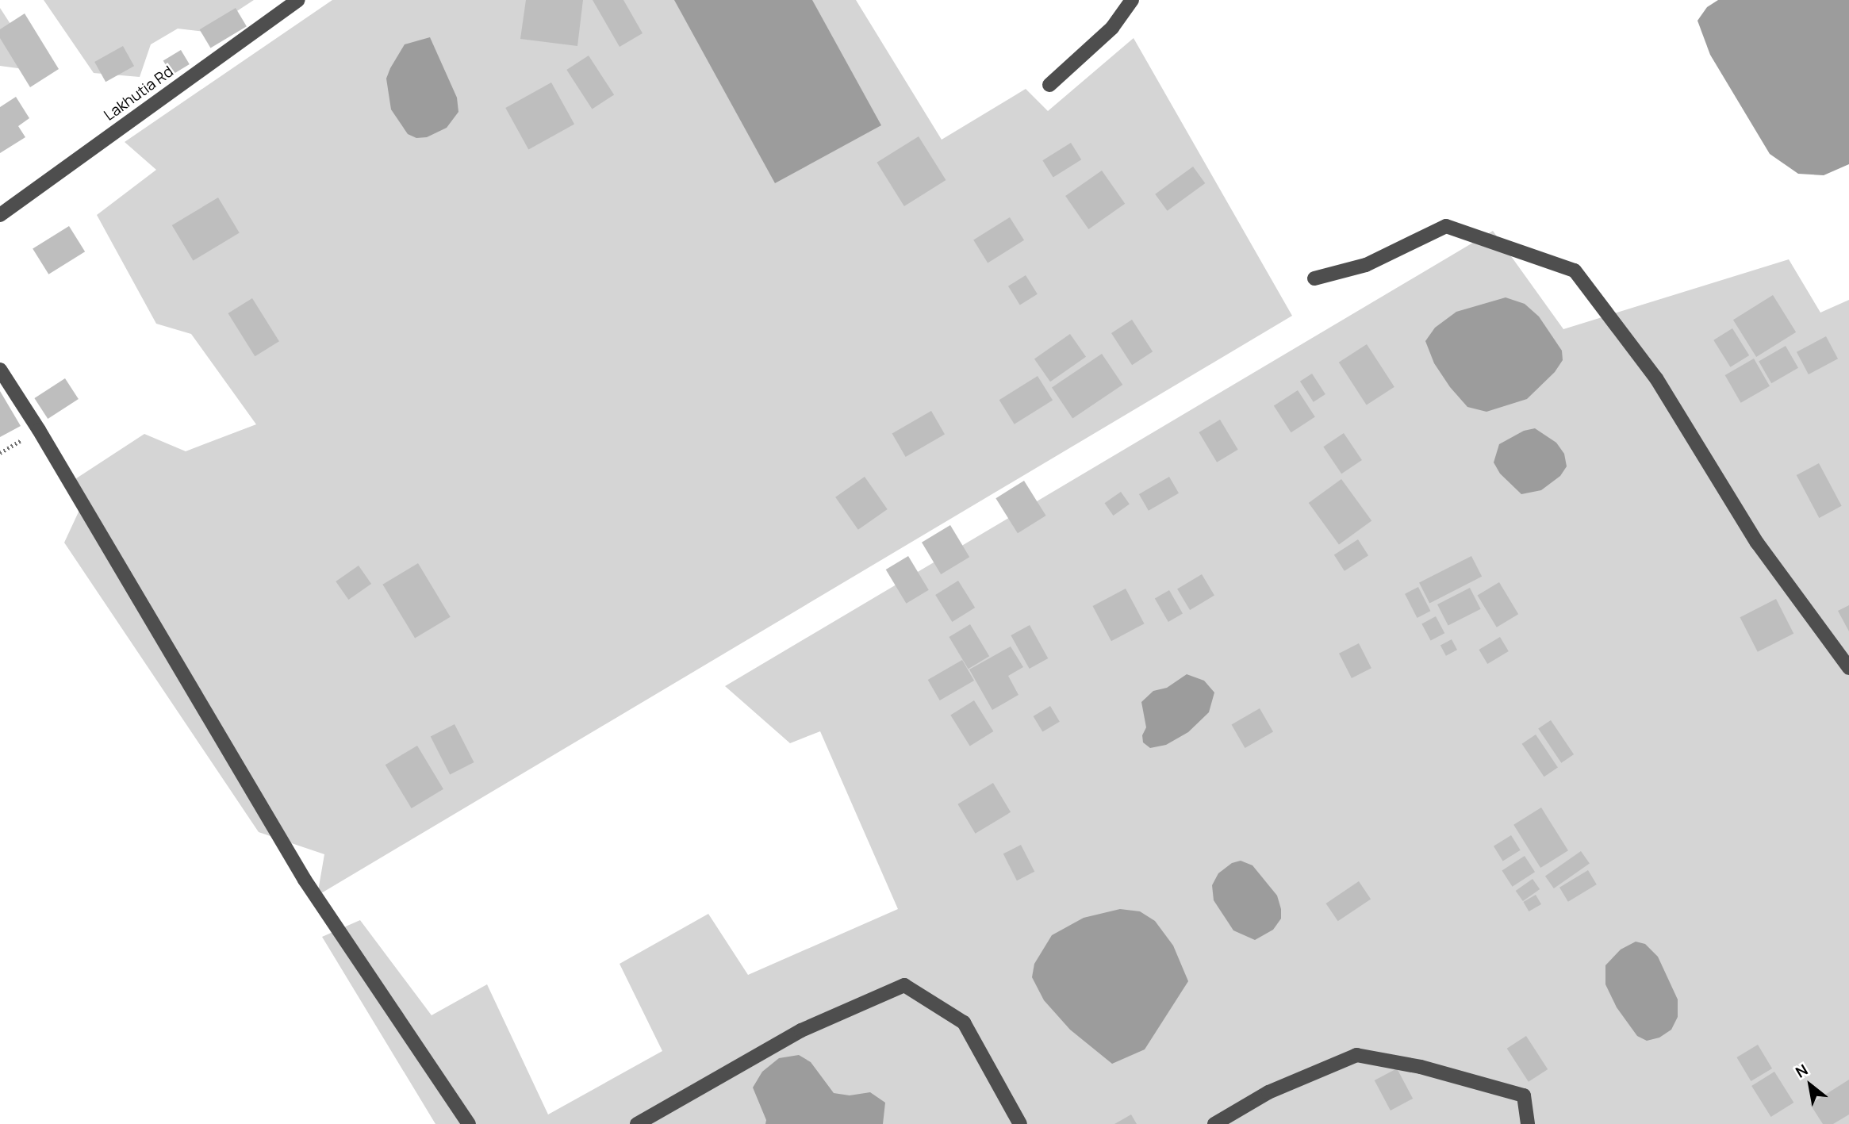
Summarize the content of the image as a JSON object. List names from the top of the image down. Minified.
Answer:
{"streets":{"street":["Lakhutia Rd"]},"north":"top left"}
